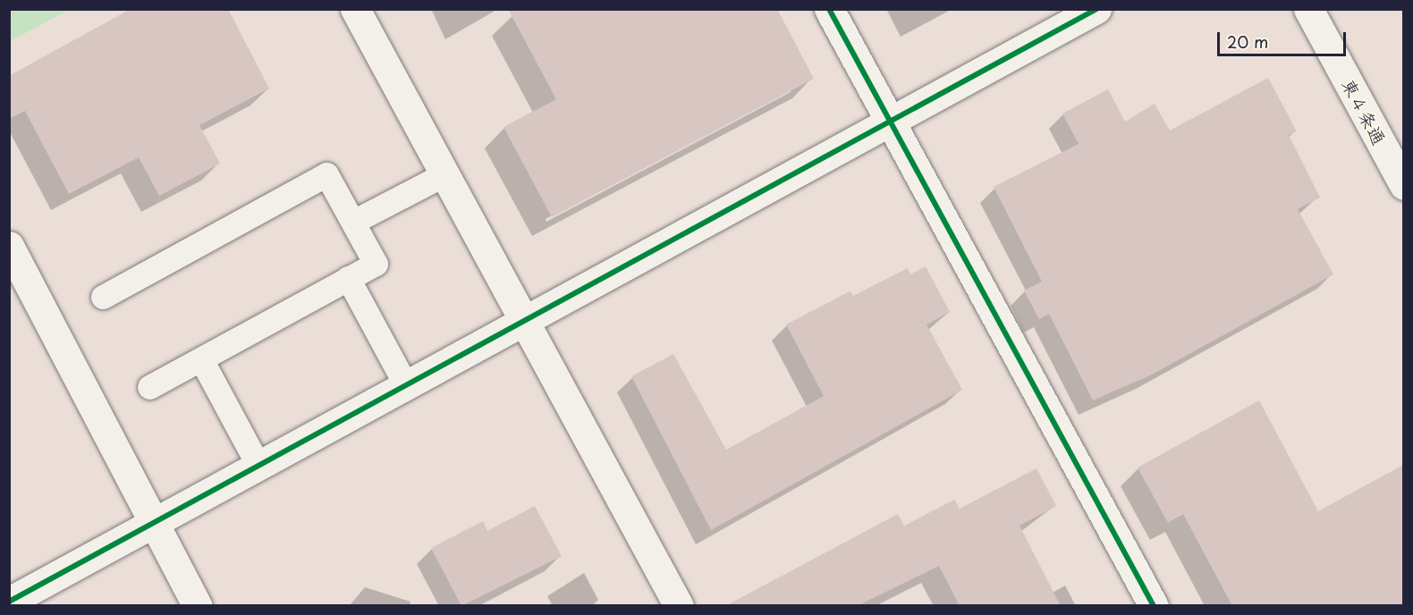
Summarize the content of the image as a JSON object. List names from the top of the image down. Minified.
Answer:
{"streets":{"street":["東４条通"]},"scale_bar":"20 m"}
